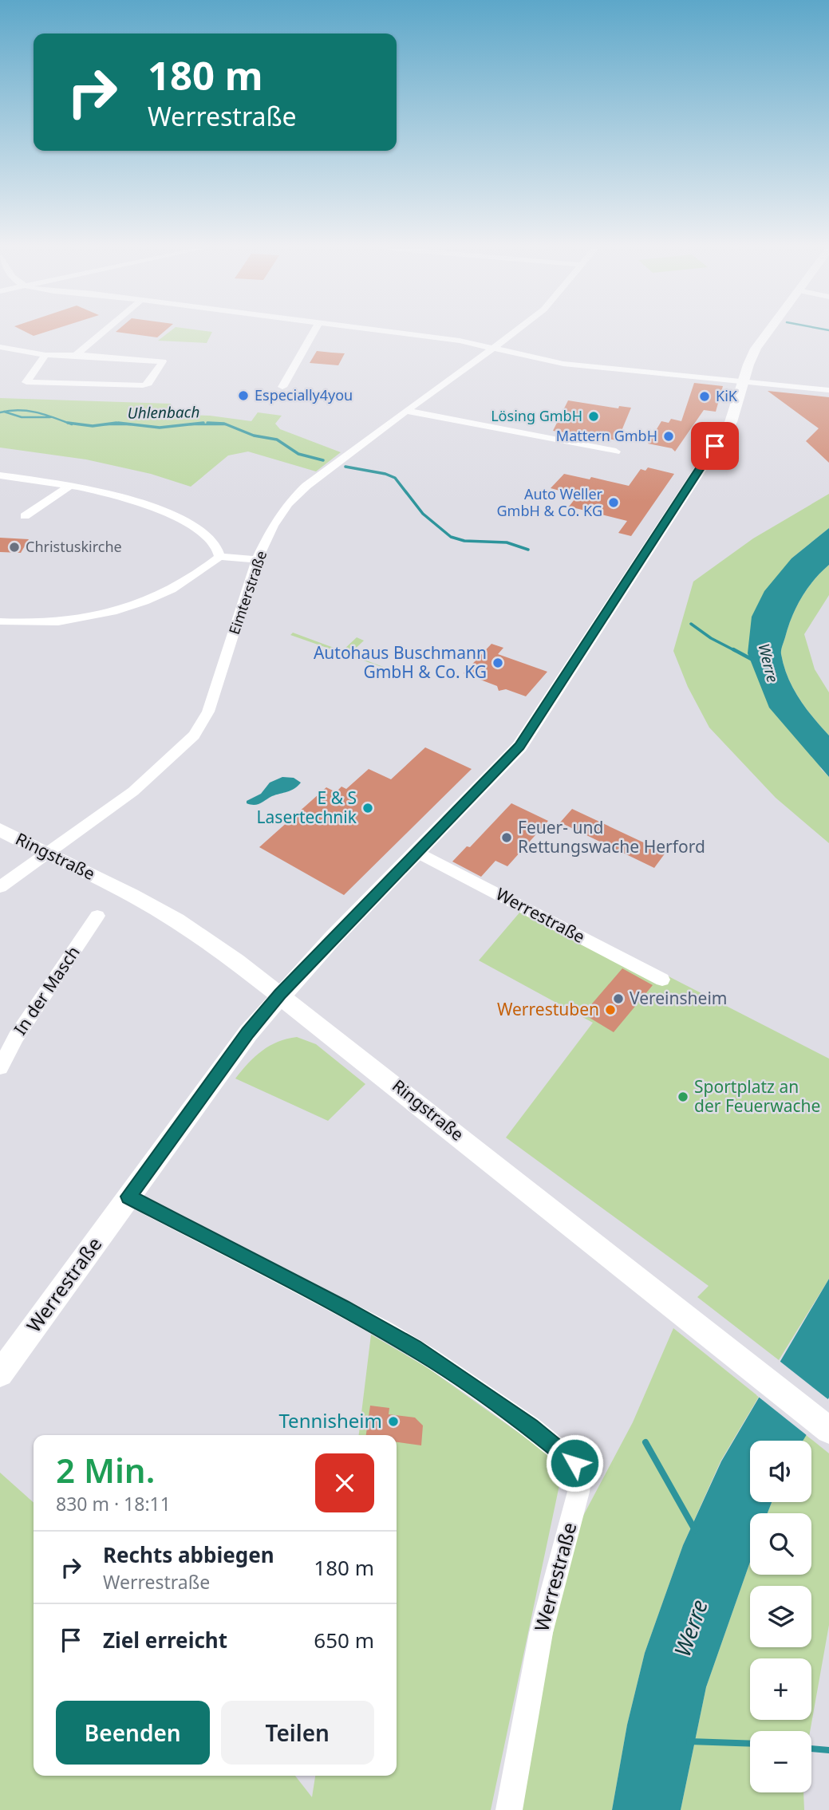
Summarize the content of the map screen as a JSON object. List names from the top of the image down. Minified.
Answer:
{"streets":{"main road":["Ringstraße","Werrestraße"],"street":["Eimterstraße","In der Masch"]},"crossings":[["Ringstraße","Werrestraße"]],"water":["Uhlenbach","Werre"],"places":["Especially4you","KiK","Lösing GmbH","Mattern GmbH","Auto Weller GmbH & Co. KG","Christuskirche","Autohaus Buschmann GmbH & Co. KG","E & S Lasertechnik","Feuer- und Rettungswache Herford","Vereinsheim","Werrestuben","Sportplatz an der Feuerwache","Tennisheim"],"page":{"turn":["180 m","Werrestraße"],"heading":["2 Min.","830 m · 18:11"],"map_buttons":["+","−"],"list":[{"name":"Rechts abbiegen","note":"Werrestraße","value":"180 m"},{"name":"Ziel erreicht","value":"650 m"}],"buttons":["Beenden","Teilen"]}}
